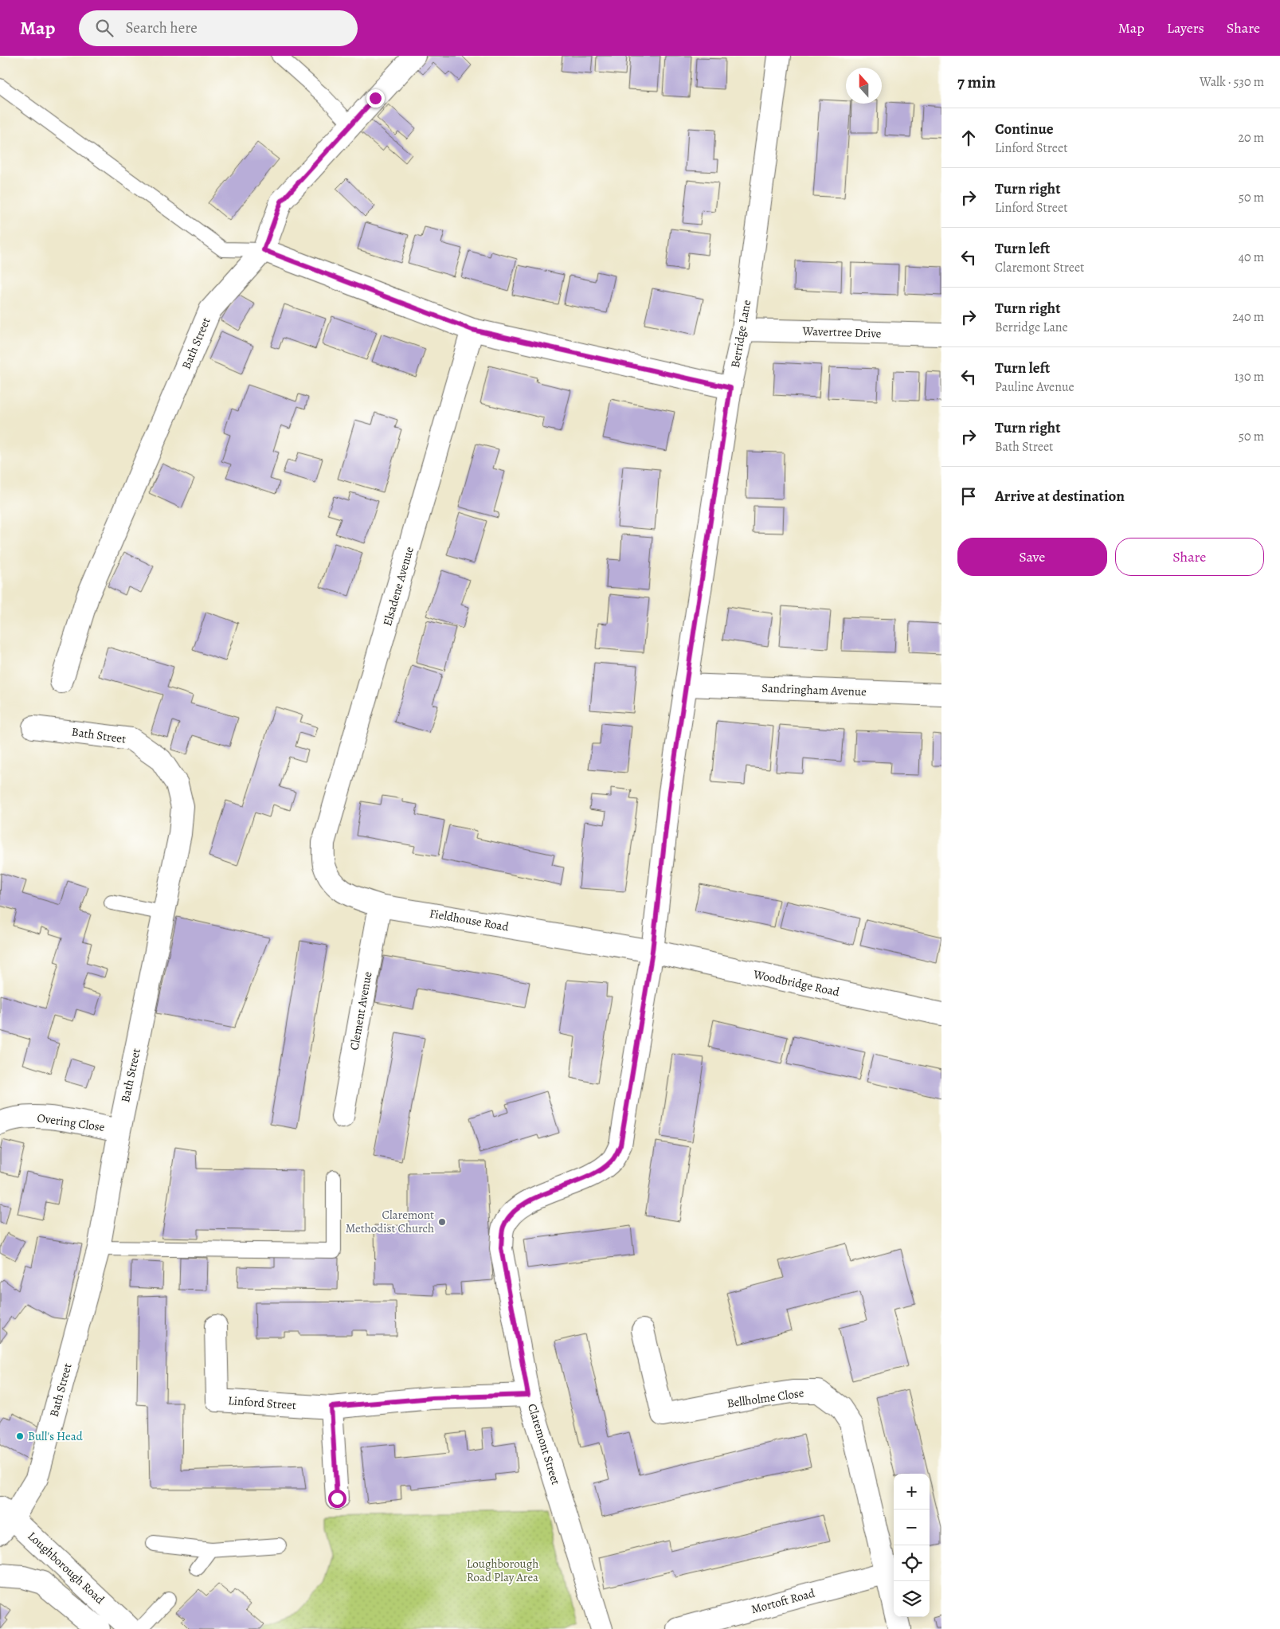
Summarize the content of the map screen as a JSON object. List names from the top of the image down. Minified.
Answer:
{"streets":{"street":["Wavertree Drive","Berridge Lane","Bath Street","Elsadene Avenue","Sandringham Avenue","Fieldhouse Road","Woodbridge Road","Clement Avenue","Overing Close","Bellholme Close","Linford Street","Claremont Street","Loughborough Road","Mortoft Road"]},"crossings":[["Wavertree Drive","Berridge Lane"],["Berridge Lane","Sandringham Avenue"],["Berridge Lane","Fieldhouse Road"],["Berridge Lane","Woodbridge Road"],["Berridge Lane","Claremont Street"],["Bath Street","Overing Close"],["Bath Street","Loughborough Road"],["Elsadene Avenue","Fieldhouse Road"],["Fieldhouse Road","Woodbridge Road"],["Fieldhouse Road","Clement Avenue"],["Bellholme Close","Mortoft Road"],["Linford Street","Claremont Street"]],"parks":["Loughborough Road Play Area"],"places":["Claremont Methodist Church","Bull's Head"],"north":"top","page":{"header":"Map","search":"Search here","nav":["Map","Layers","Share"],"heading":["7 min","Walk · 530 m"],"list":[["Continue","Linford Street","20 m"],["Turn right","Linford Street","50 m"],["Turn left","Claremont Street","40 m"],["Turn right","Berridge Lane","240 m"],["Turn left","Pauline Avenue","130 m"],["Turn right","Bath Street","50 m"],"Arrive at destination"],"buttons":["Save","Share"],"map_buttons":["+","−"]}}
